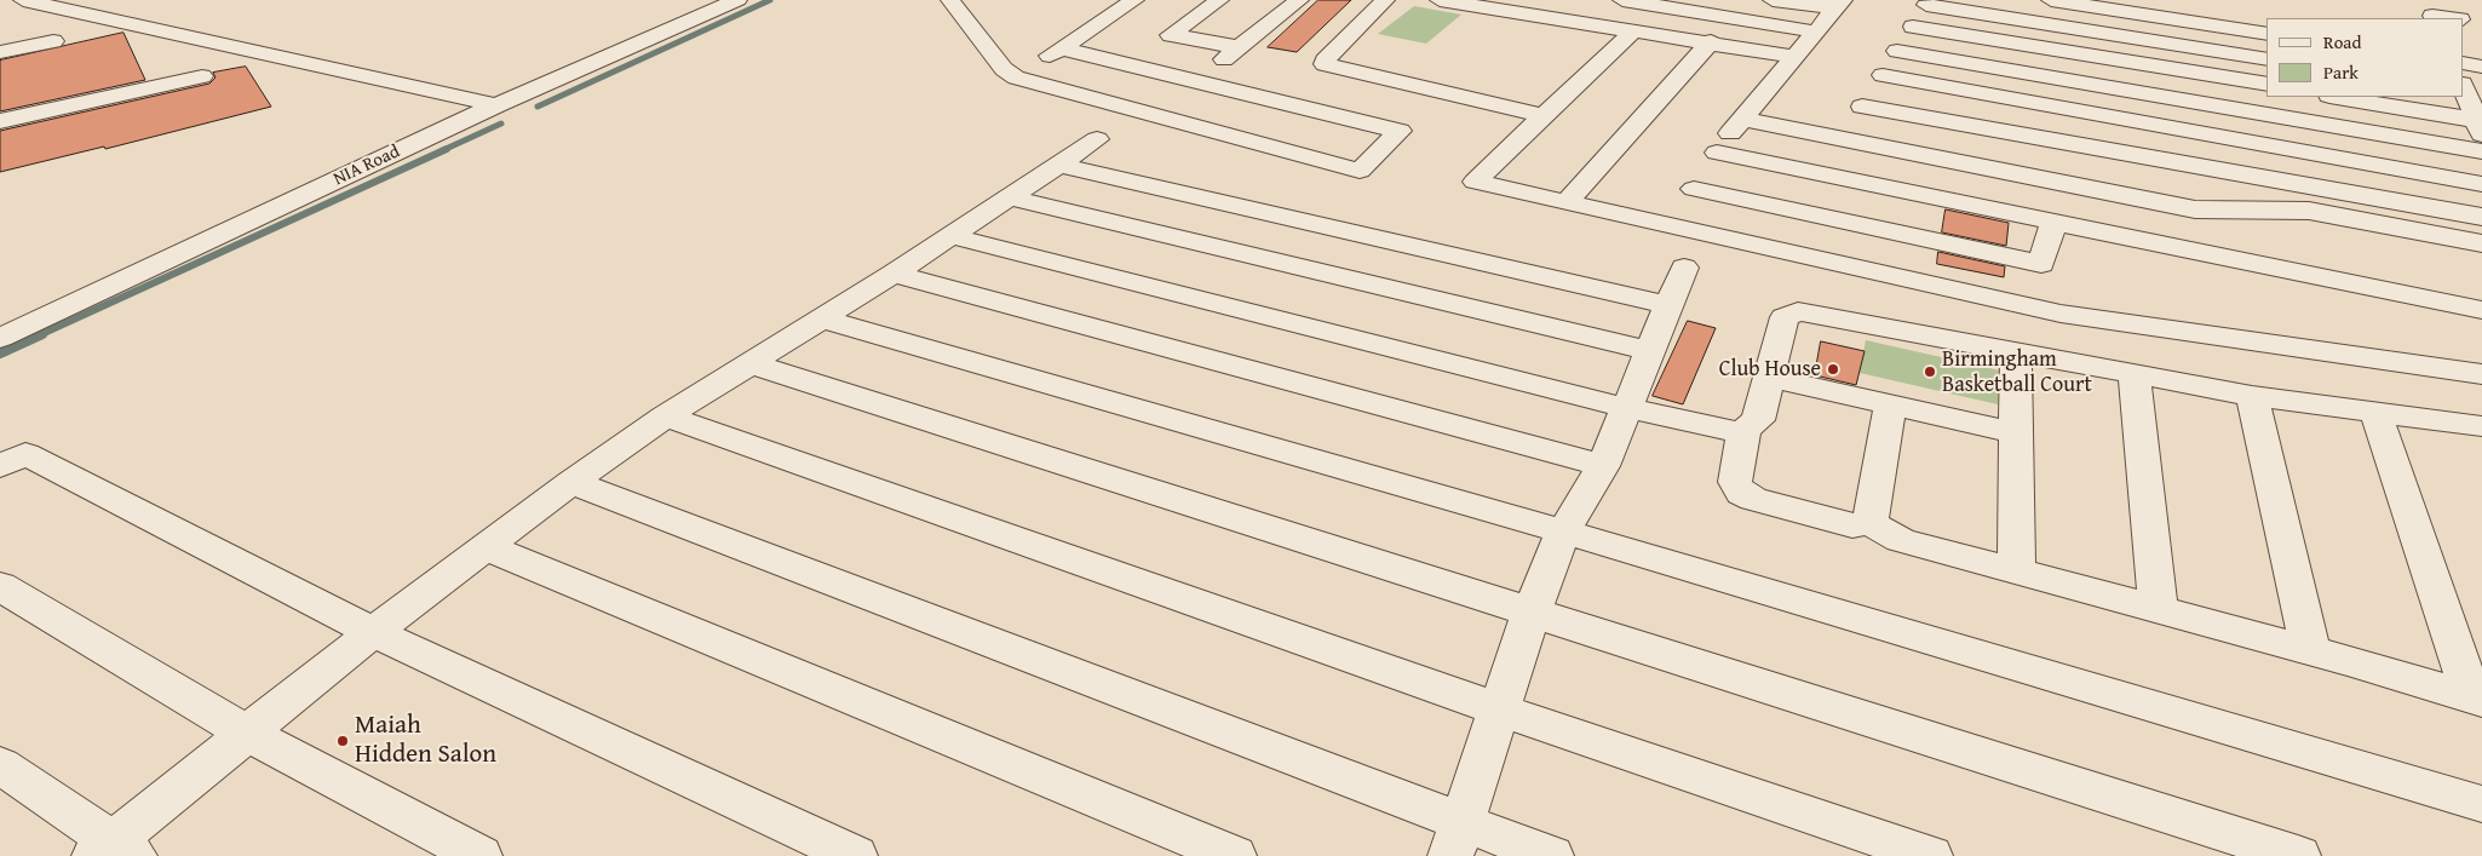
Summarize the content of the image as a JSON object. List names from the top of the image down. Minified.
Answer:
{"streets":{"street":["NIA Road"]},"places":["Club House","Birmingham Basketball Court","Maiah Hidden Salon"],"legend":["Road","Park"]}
